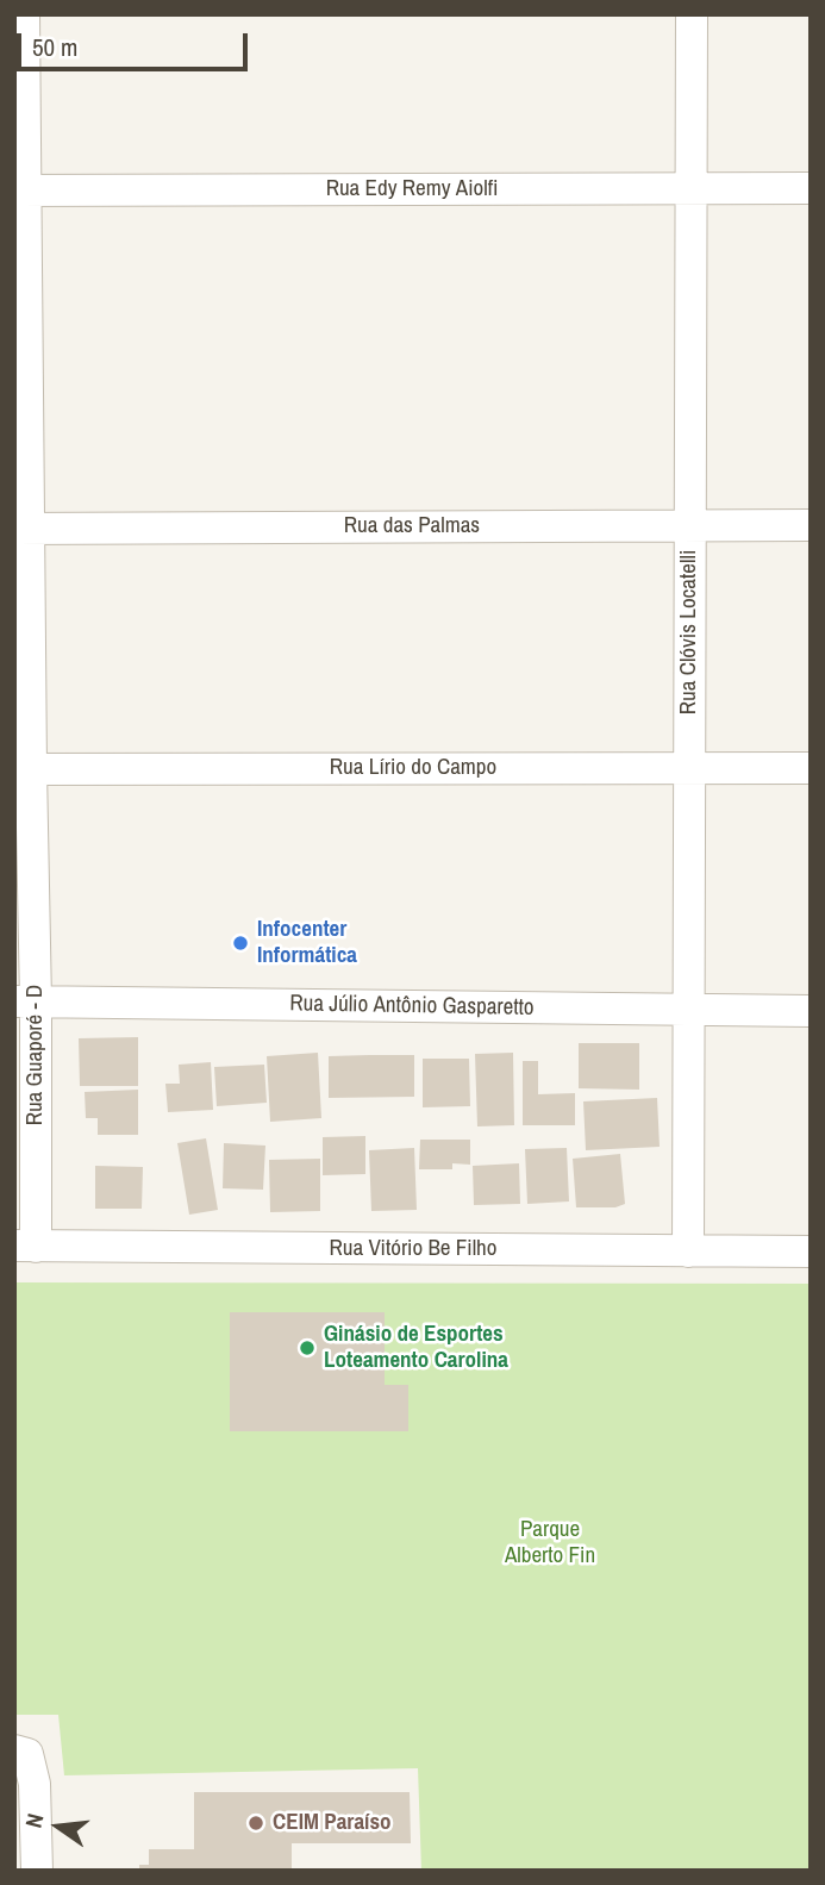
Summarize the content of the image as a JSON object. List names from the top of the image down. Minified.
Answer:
{"streets":{"street":["Rua Edy Remy Aiolfi","Rua das Palmas","Rua Clóvis Locatelli","Rua Lírio do Campo","Rua Júlio Antônio Gasparetto","Rua Guaporé - D","Rua Vitório Be Filho"]},"crossings":[["Rua Edy Remy Aiolfi","Rua Clóvis Locatelli"],["Rua Edy Remy Aiolfi","Rua Guaporé - D"],["Rua das Palmas","Rua Clóvis Locatelli"],["Rua das Palmas","Rua Guaporé - D"],["Rua Clóvis Locatelli","Rua Lírio do Campo"],["Rua Clóvis Locatelli","Rua Júlio Antônio Gasparetto"],["Rua Clóvis Locatelli","Rua Vitório Be Filho"],["Rua Lírio do Campo","Rua Guaporé - D"],["Rua Júlio Antônio Gasparetto","Rua Guaporé - D"],["Rua Guaporé - D","Rua Vitório Be Filho"]],"parks":["Parque Alberto Fin"],"places":["Infocenter Informática","Ginásio de Esportes Loteamento Carolina","CEIM Paraíso"],"scale_bar":"50 m","north":"left"}
